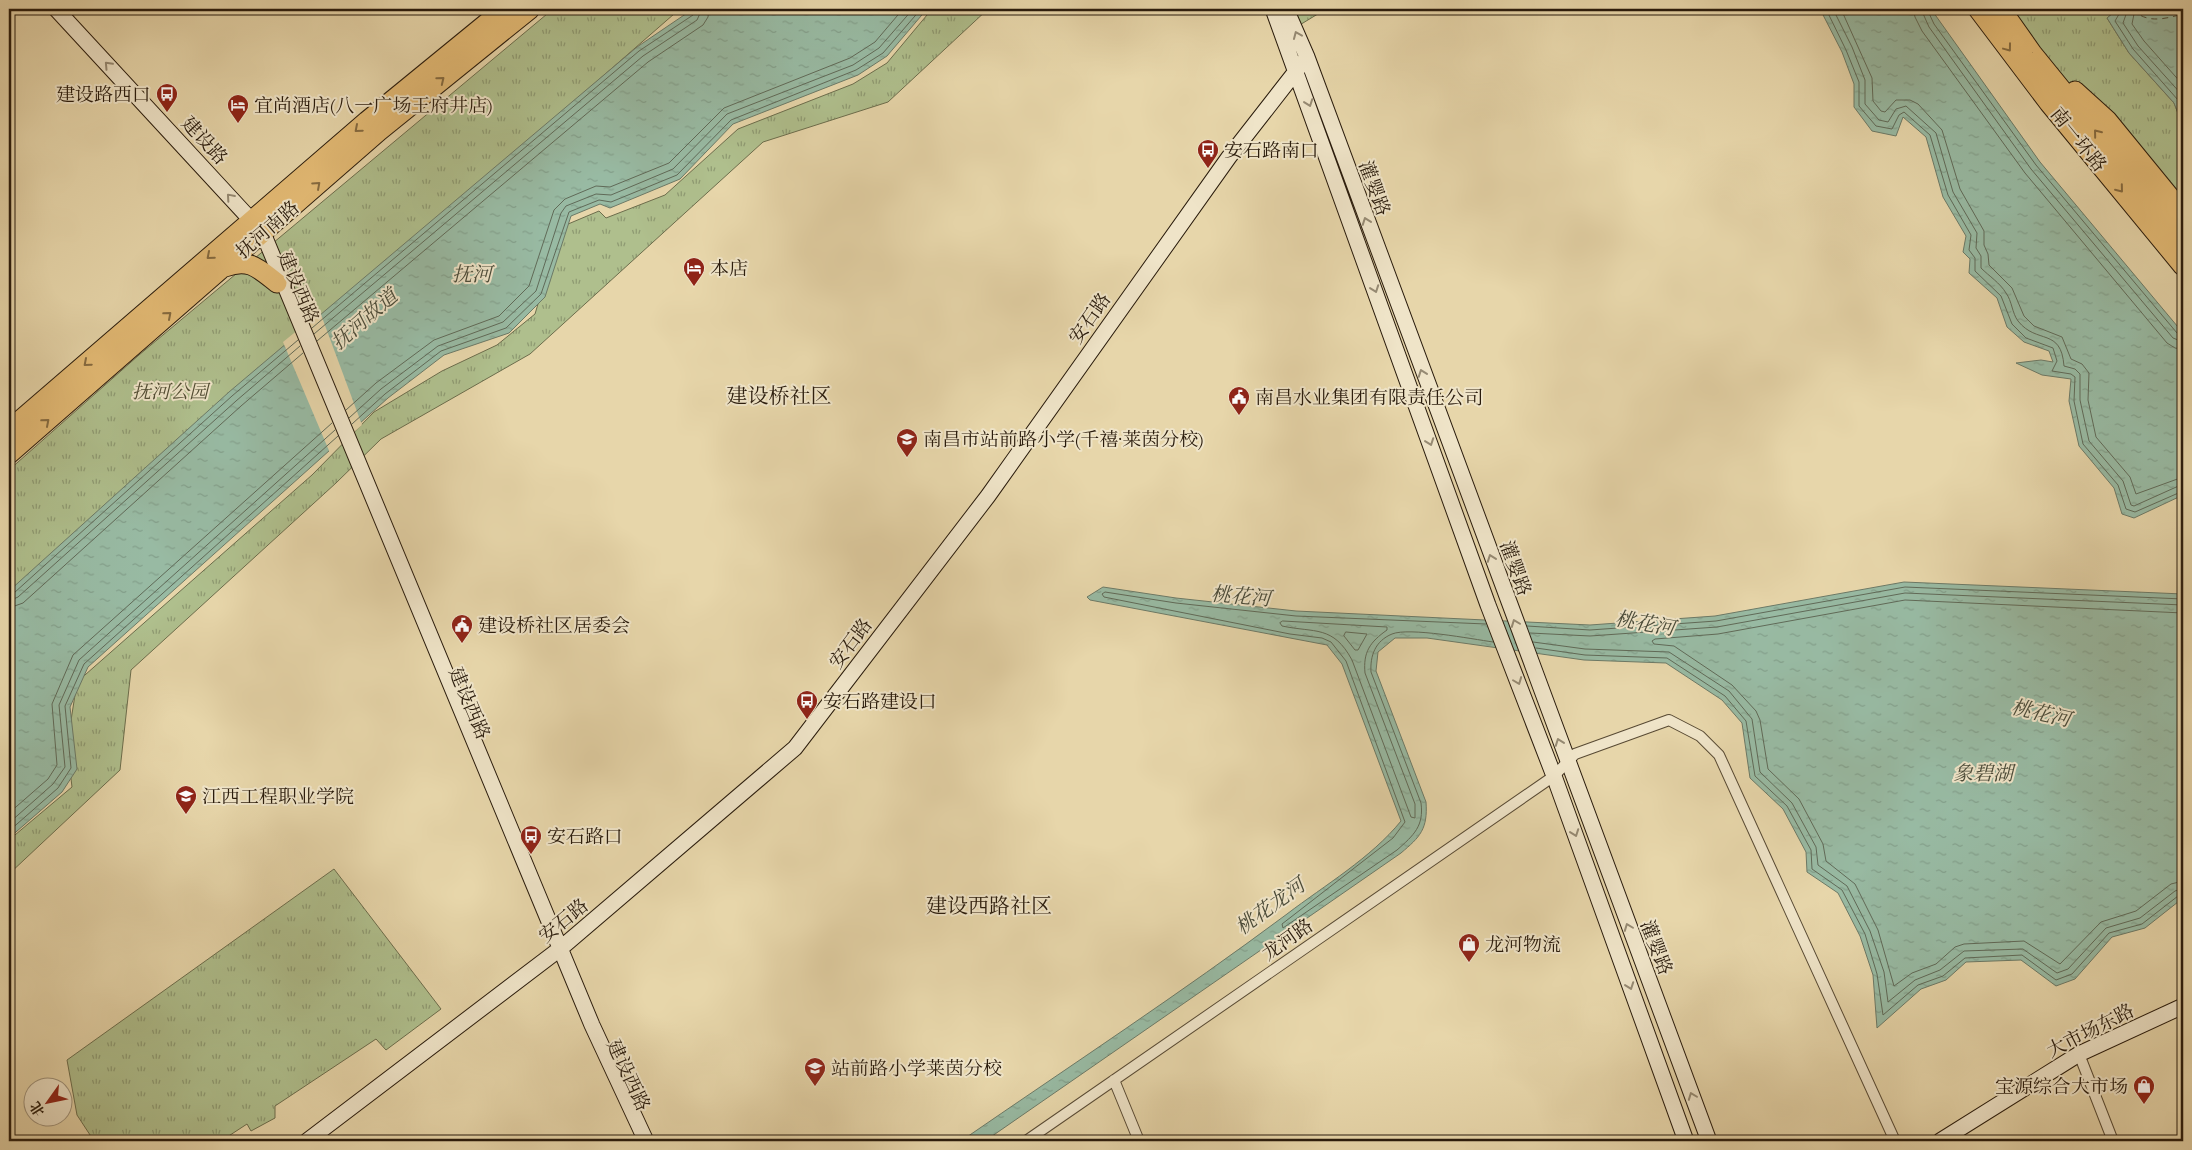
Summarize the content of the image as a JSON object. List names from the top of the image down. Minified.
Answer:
{"streets":{"highway":["南一环路","抚河南路"],"main road":["建设路","灌婴路","建设西路","安石路","大市场东路"],"street":["龙河路"]},"crossings":[["建设路","抚河南路"],["建设路","建设西路"],["灌婴路","安石路"],["灌婴路","龙河路"],["抚河南路","建设西路"],["建设西路","安石路"]],"one_way":["建设路"],"districts":["建设桥社区","建设西路社区"],"water":["抚河","抚河故道","桃花河","象碧湖","桃花龙河"],"parks":["抚河公园"],"places":{"bus stop":["建设路西口","安石路南口","安石路建设口","安石路口"],"hotel":["宜尚酒店(八一广场王府井店)","本店"],"public building":["南昌水业集团有限责任公司","建设桥社区居委会"],"school or university":["南昌市站前路小学(千禧·莱茵分校)","江西工程职业学院","站前路小学莱茵分校"],"shop":["龙河物流","宝源综合大市场"]},"north":"bottom left"}
